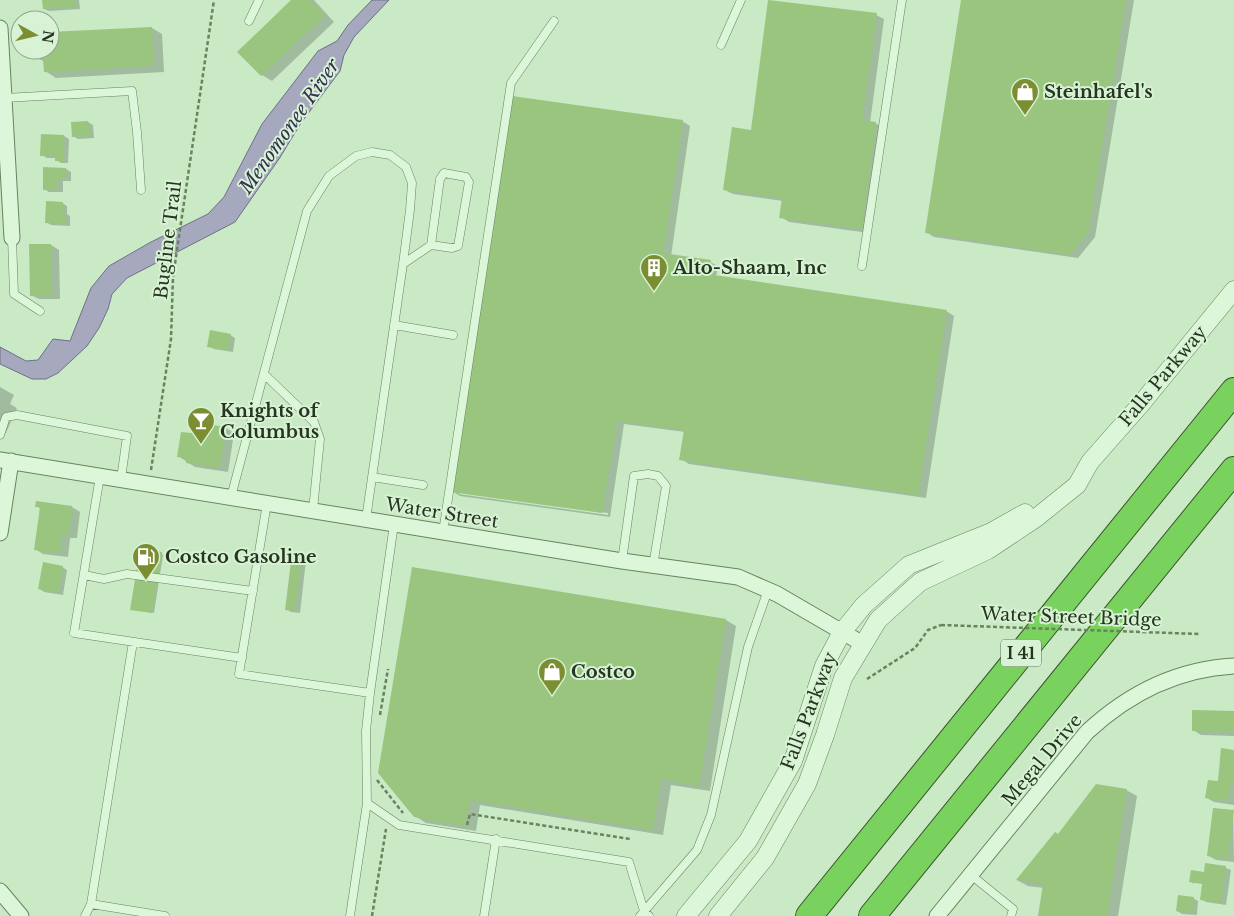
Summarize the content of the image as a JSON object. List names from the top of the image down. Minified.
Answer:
{"streets":{"highway":["I 41"],"street":["Falls Parkway","Water Street","Megal Drive"],"path":["Bugline Trail","Water Street Bridge"]},"crossings":[["Bugline Trail","Water Street"],["Falls Parkway","Water Street"]],"water":["Menomonee River"],"places":{"shop":["Steinhafel's","Costco"],"building":["Alto-Shaam, Inc"],"bar":["Knights of Columbus"],"fuel station":["Costco Gasoline"]},"north":"right"}
